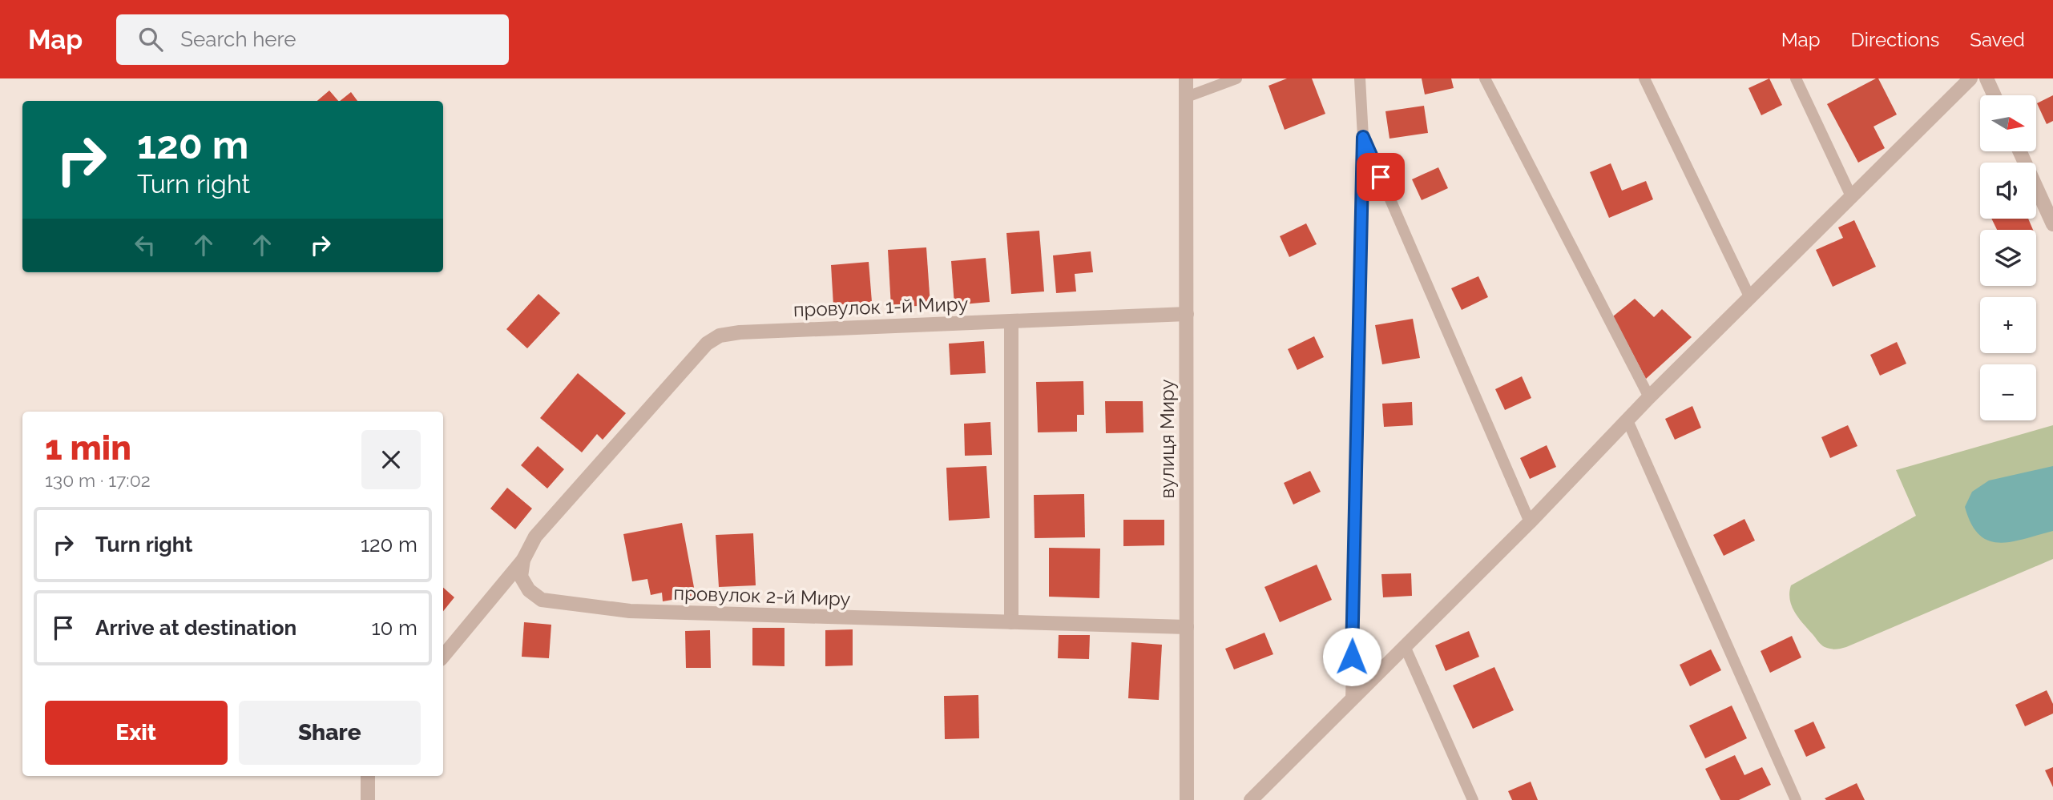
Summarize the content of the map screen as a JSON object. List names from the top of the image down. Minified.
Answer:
{"streets":{"street":["провулок 1-й Миру","вулиця Миру","провулок 2-й Миру"]},"crossings":[["провулок 1-й Миру","вулиця Миру"],["провулок 1-й Миру","провулок 2-й Миру"],["вулиця Миру","провулок 2-й Миру"]],"north":"right","page":{"header":"Map","search":"Search here","nav":["Map","Directions","Saved"],"map_buttons":["+","−"],"turn":["120 m","Turn right"],"heading":["1 min","130 m · 17:02"],"list":[{"name":"Turn right","value":"120 m"},{"name":"Arrive at destination","value":"10 m"}],"buttons":["Exit","Share"]}}
